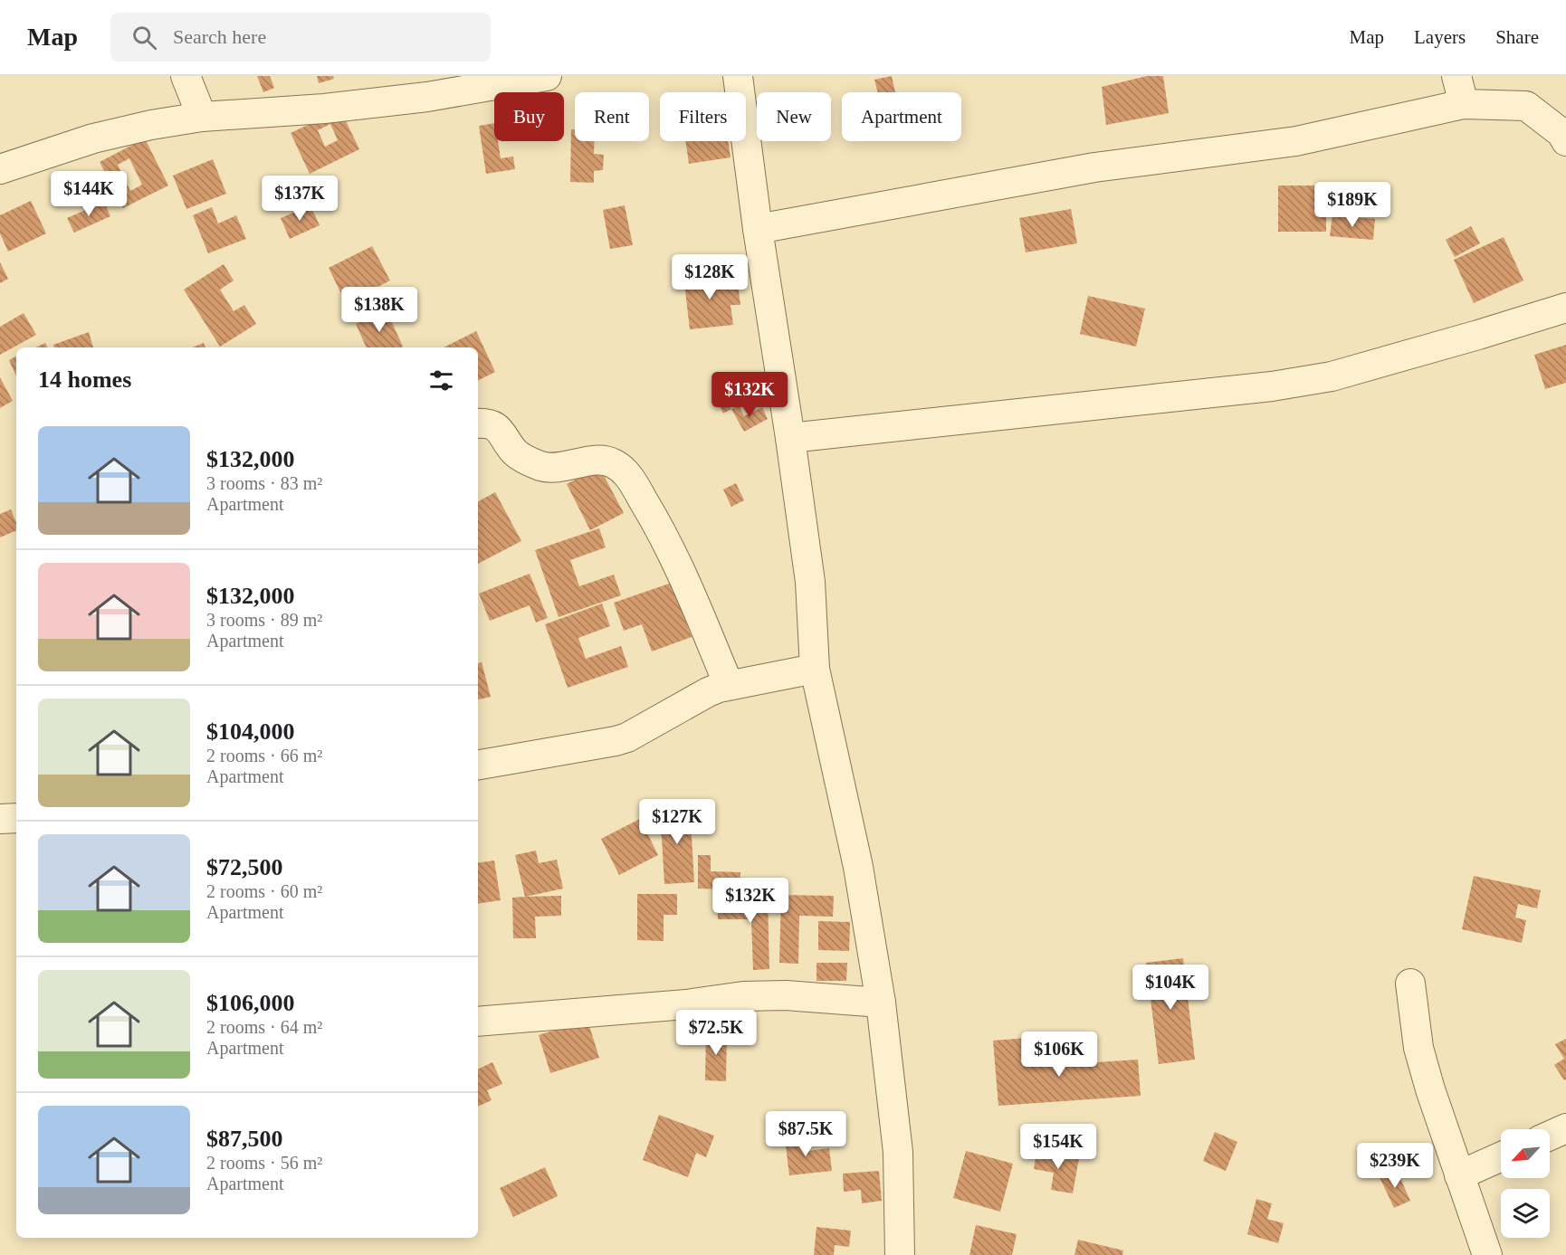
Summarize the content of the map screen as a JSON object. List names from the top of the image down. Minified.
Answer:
{"north":"bottom left","page":{"header":"Map","search":"Search here","nav":["Map","Layers","Share"],"chip":["Buy","Rent","Filters","New","Apartment"],"price":["$144K","$137K","$189K","$128K","$138K","$132K","$127K","$132K","$104K","$72.5K","$106K","$87.5K","$154K","$239K"],"heading":"14 homes","list":[{"name":"$132,000","note":"3 rooms · 83 m² · Apartment"},{"name":"$132,000","note":"3 rooms · 89 m² · Apartment"},{"name":"$104,000","note":"2 rooms · 66 m² · Apartment"},{"name":"$72,500","note":"2 rooms · 60 m² · Apartment"},{"name":"$106,000","note":"2 rooms · 64 m² · Apartment"},{"name":"$87,500","note":"2 rooms · 56 m² · Apartment"}]}}
